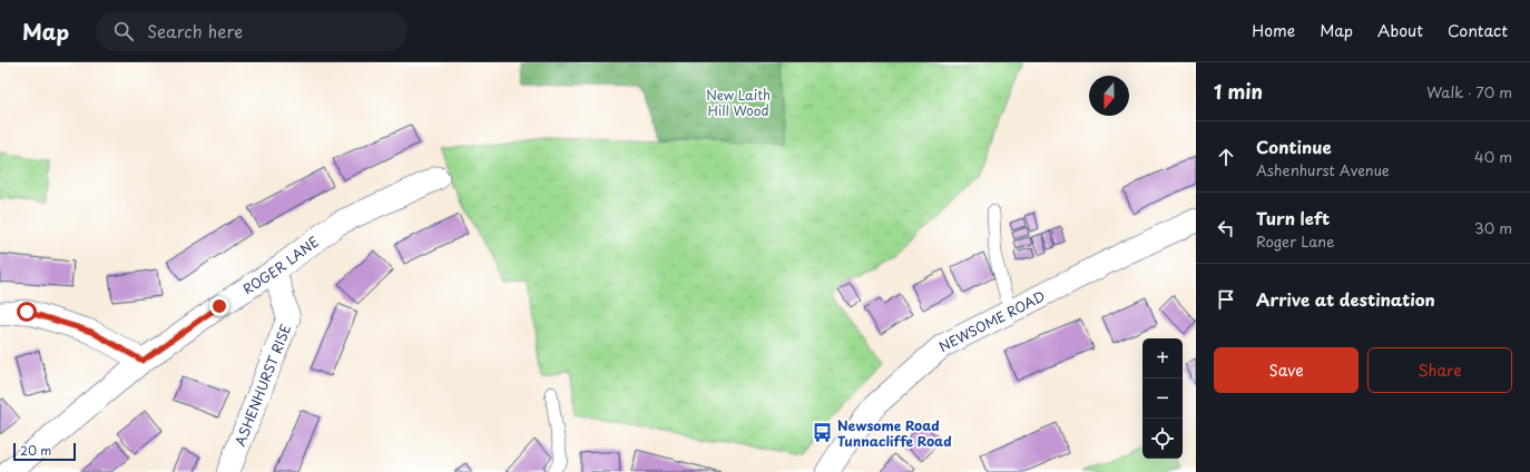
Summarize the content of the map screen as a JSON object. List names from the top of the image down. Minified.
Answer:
{"streets":{"street":["ROGER LANE","NEWSOME ROAD","ASHENHURST RISE"]},"crossings":[["ROGER LANE","ASHENHURST RISE"]],"parks":["New Laith Hill Wood"],"places":{"bus stop":["Newsome Road Tunnacliffe Road"]},"scale_bar":"20 m","north":"bottom","page":{"header":"Map","search":"Search here","nav":["Home","Map","About","Contact"],"heading":["1 min","Walk · 70 m"],"list":[["Continue","Ashenhurst Avenue","40 m"],["Turn left","Roger Lane","30 m"],"Arrive at destination"],"buttons":["Save","Share"],"map_buttons":["+","−"],"scale":"20 m"}}
